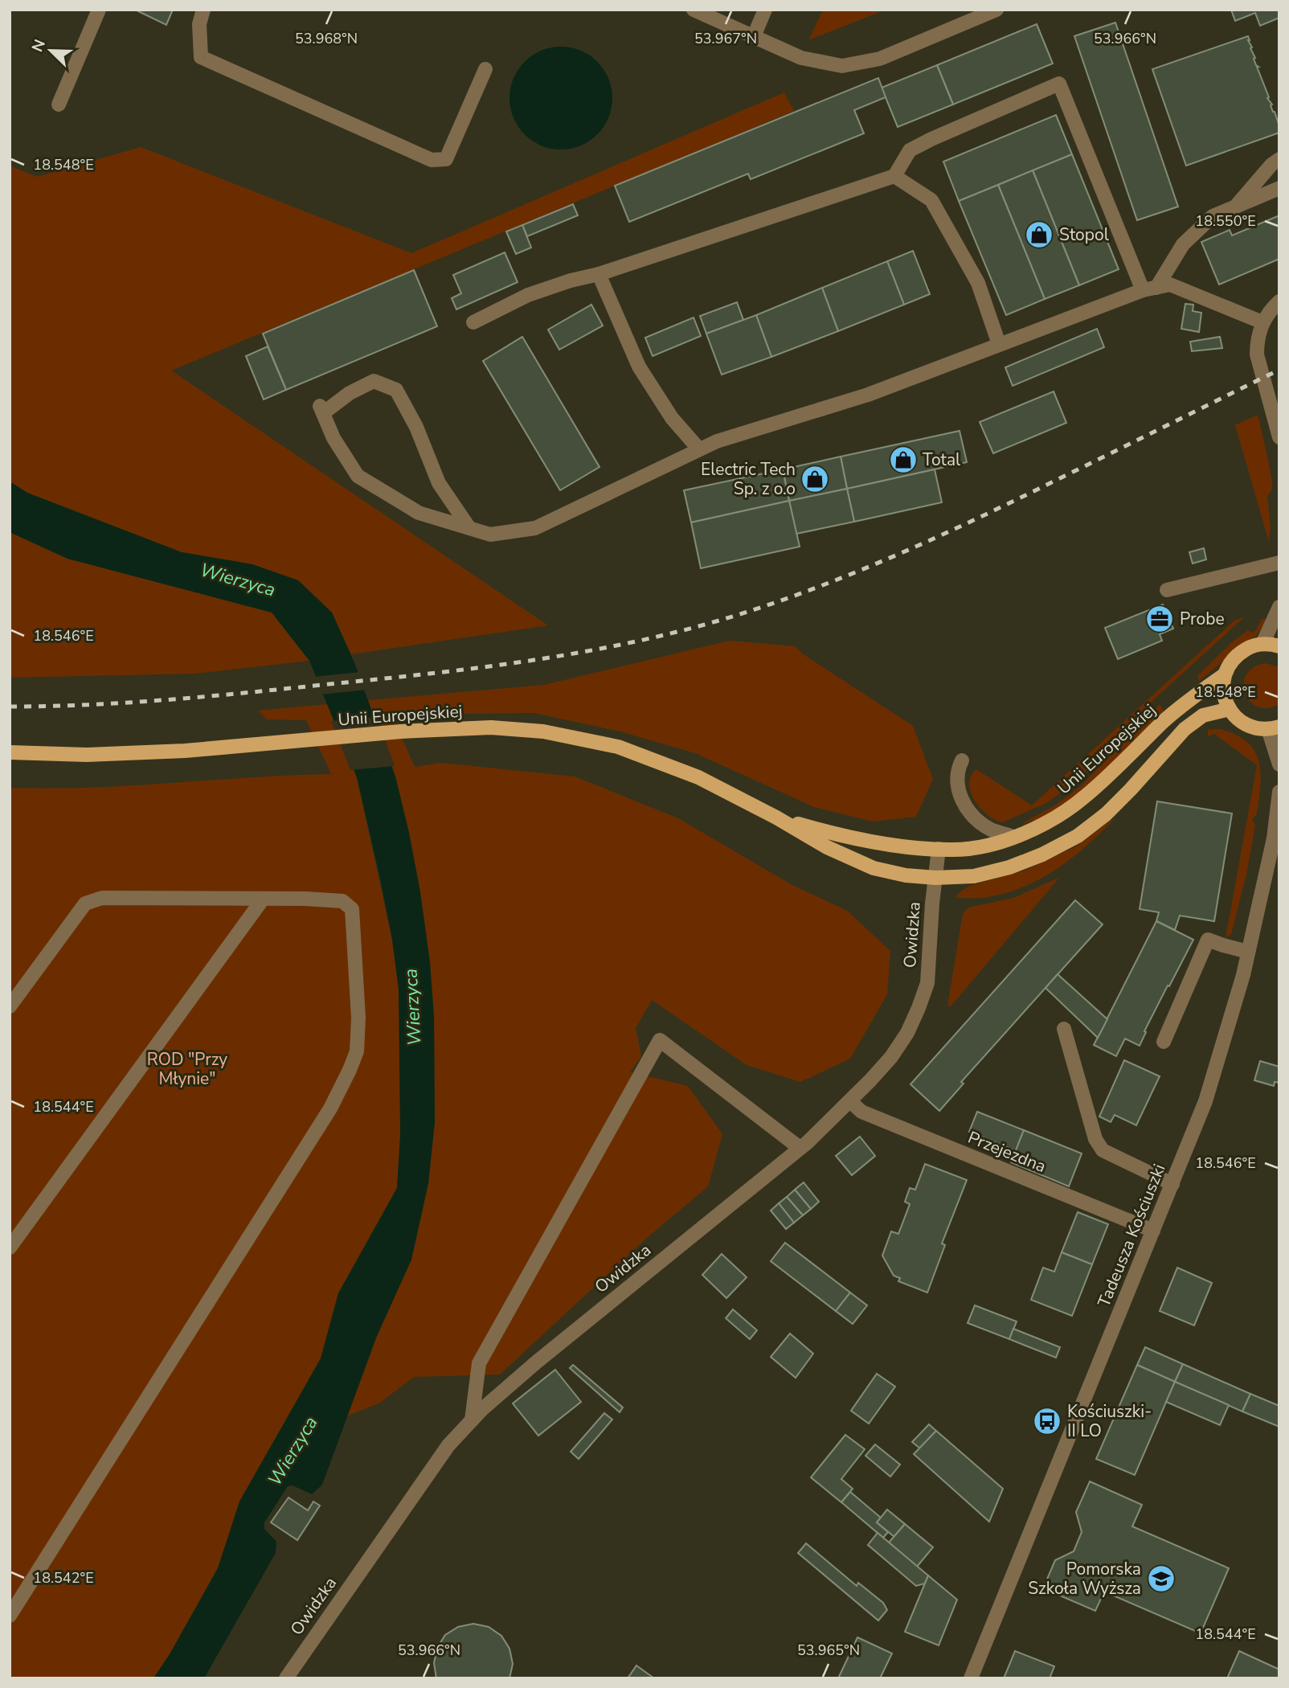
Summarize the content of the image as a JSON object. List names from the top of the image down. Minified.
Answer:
{"streets":{"main road":["Unii Europejskiej"],"street":["Owidzka","Przejezdna","Tadeusza Kościuszki"]},"crossings":[["Unii Europejskiej","Owidzka"],["Owidzka","Przejezdna"],["Przejezdna","Tadeusza Kościuszki"]],"water":["Wierzyca"],"parks":["ROD \"Przy Młynie\""],"places":{"shop":["Stopol","Total","Electric Tech Sp. z o.o"],"office":["Probe"],"bus stop":["Kościuszki- II LO"],"school or university":["Pomorska Szkoła Wyższa"]},"north":"top left","coordinates":["53.968°N","53.967°N","53.966°N","18.548°E","18.550°E","18.546°E","18.544°E","18.542°E","53.965°N"]}
